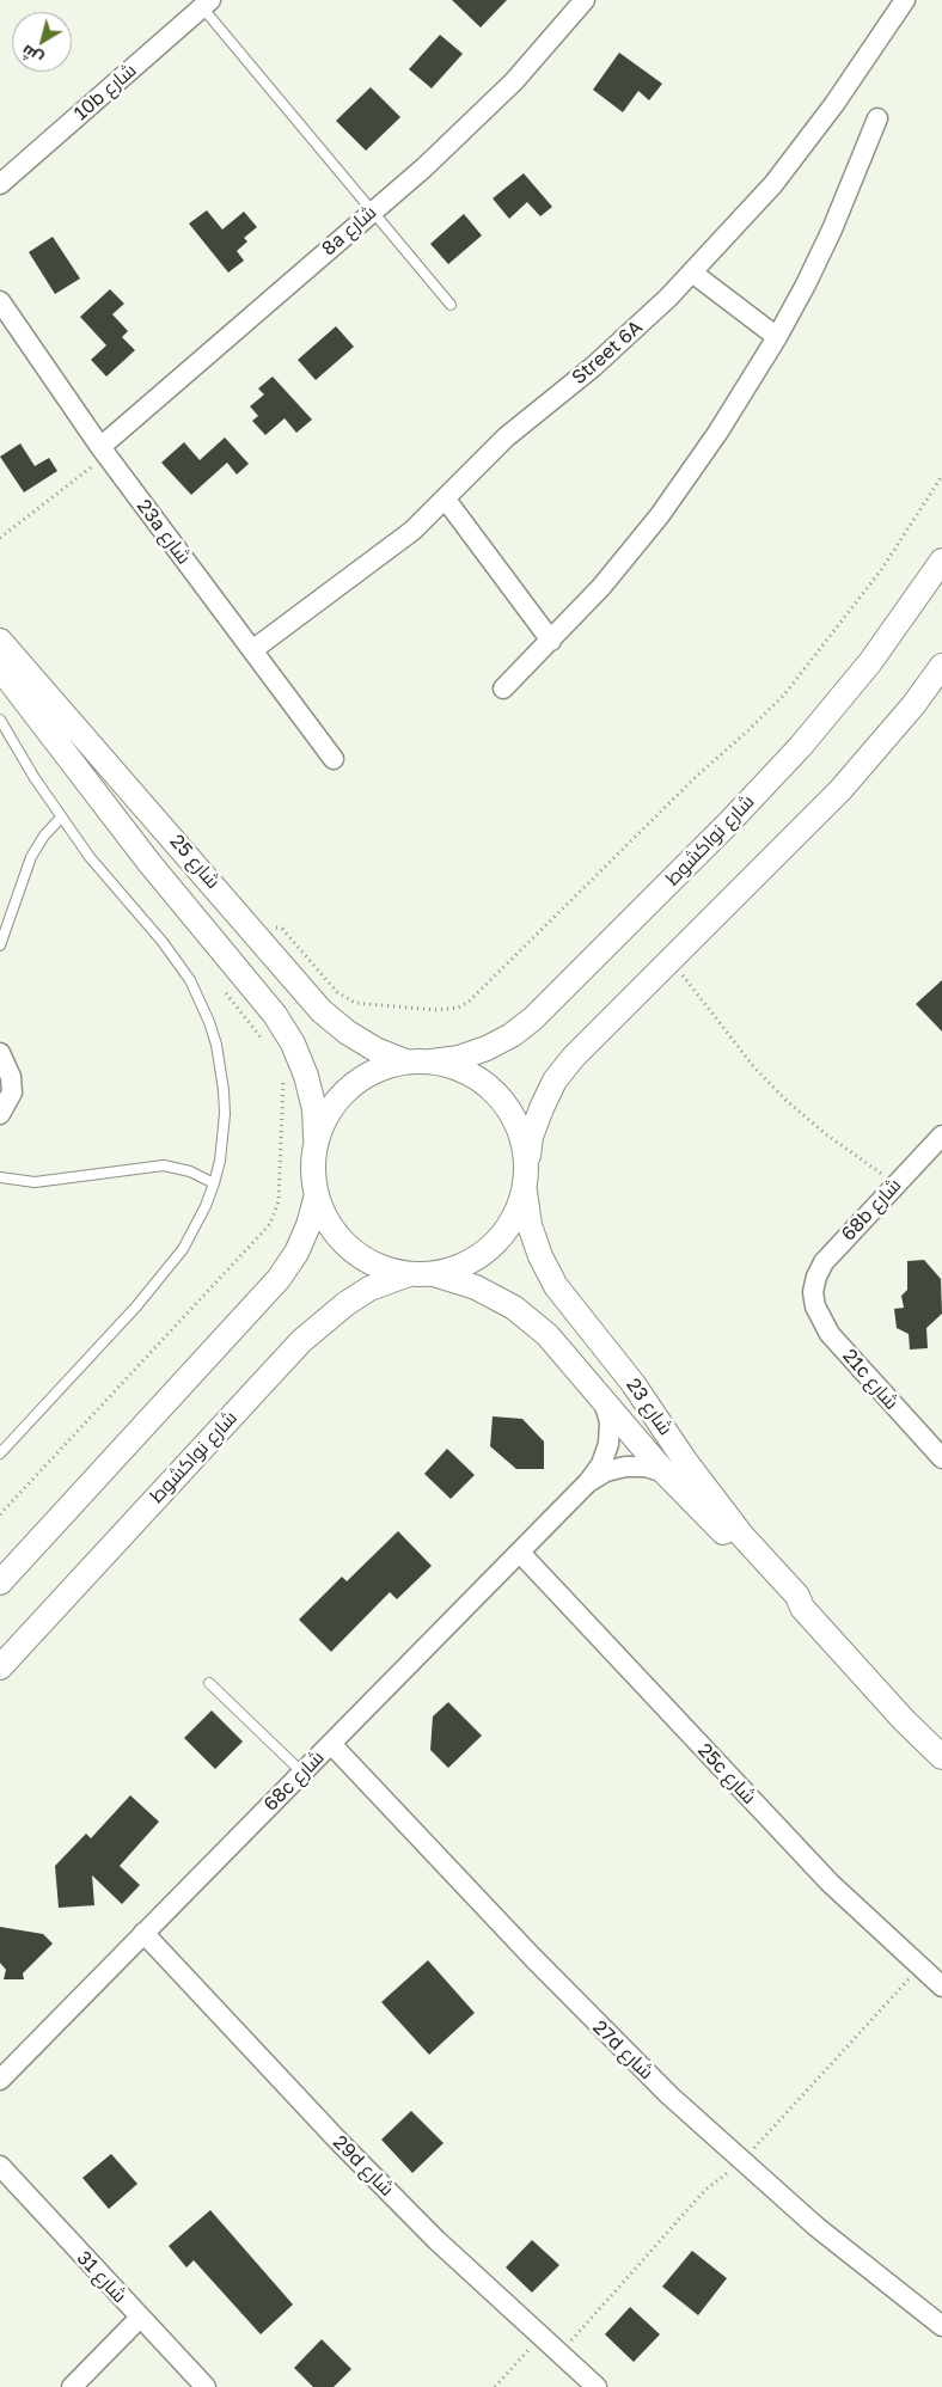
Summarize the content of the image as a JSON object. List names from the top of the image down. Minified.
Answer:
{"streets":{"street":["10b شارع","8a شارع","Street 6A","23a شارع","شارع نواكشوط","شارع 25","68b شارع","21c شارع","شارع 23","25c شارع","68c شارع","27d شارع","29d شارع","شارع 31"]},"crossings":[["8a شارع","23a شارع"],["Street 6A","23a شارع"],["شارع نواكشوط","شارع 25"],["شارع نواكشوط","شارع 23"],["شارع 25","شارع 23"],["68b شارع","21c شارع"],["شارع 23","68c شارع"],["25c شارع","68c شارع"],["68c شارع","27d شارع"],["68c شارع","29d شارع"]],"north":"bottom left"}
